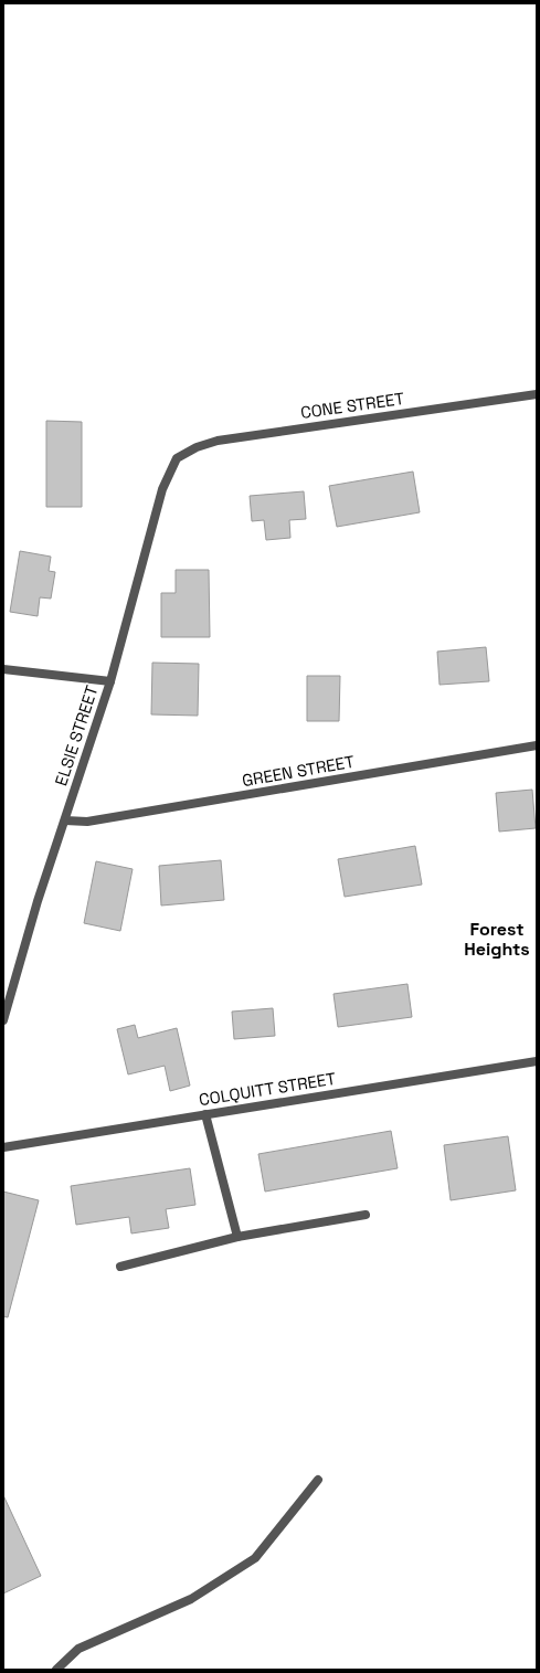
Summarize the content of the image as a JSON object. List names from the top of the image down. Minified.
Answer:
{"streets":{"street":["CONE STREET","ELSIE STREET","GREEN STREET","COLQUITT STREET"]},"crossings":[["CONE STREET","ELSIE STREET"],["ELSIE STREET","GREEN STREET"]],"districts":["Forest Heights"]}
